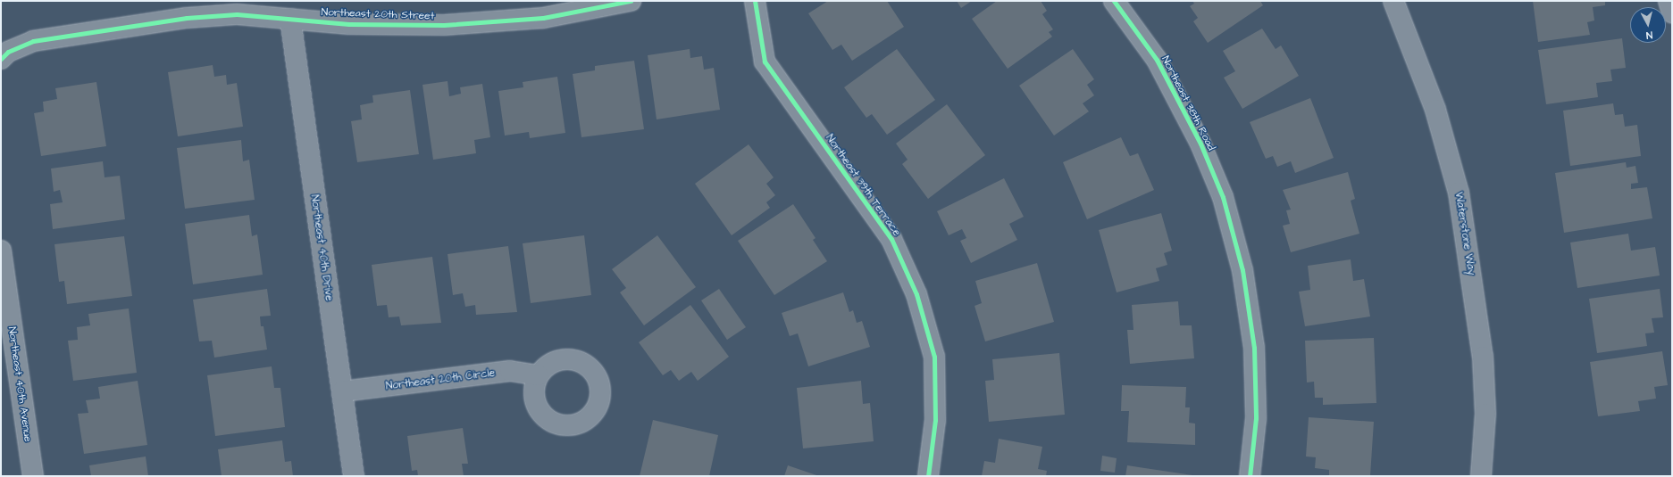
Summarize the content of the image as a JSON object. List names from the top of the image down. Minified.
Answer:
{"streets":{"street":["Northeast 20th Street","Northeast 38th Road","Northeast 39th Terrace","Waterstone Way","Northeast 40th Drive","Northeast 20th Circle","Northeast 40th Avenue"]},"crossings":[["Northeast 20th Street","Northeast 40th Drive"],["Northeast 40th Drive","Northeast 20th Circle"]],"north":"bottom"}
